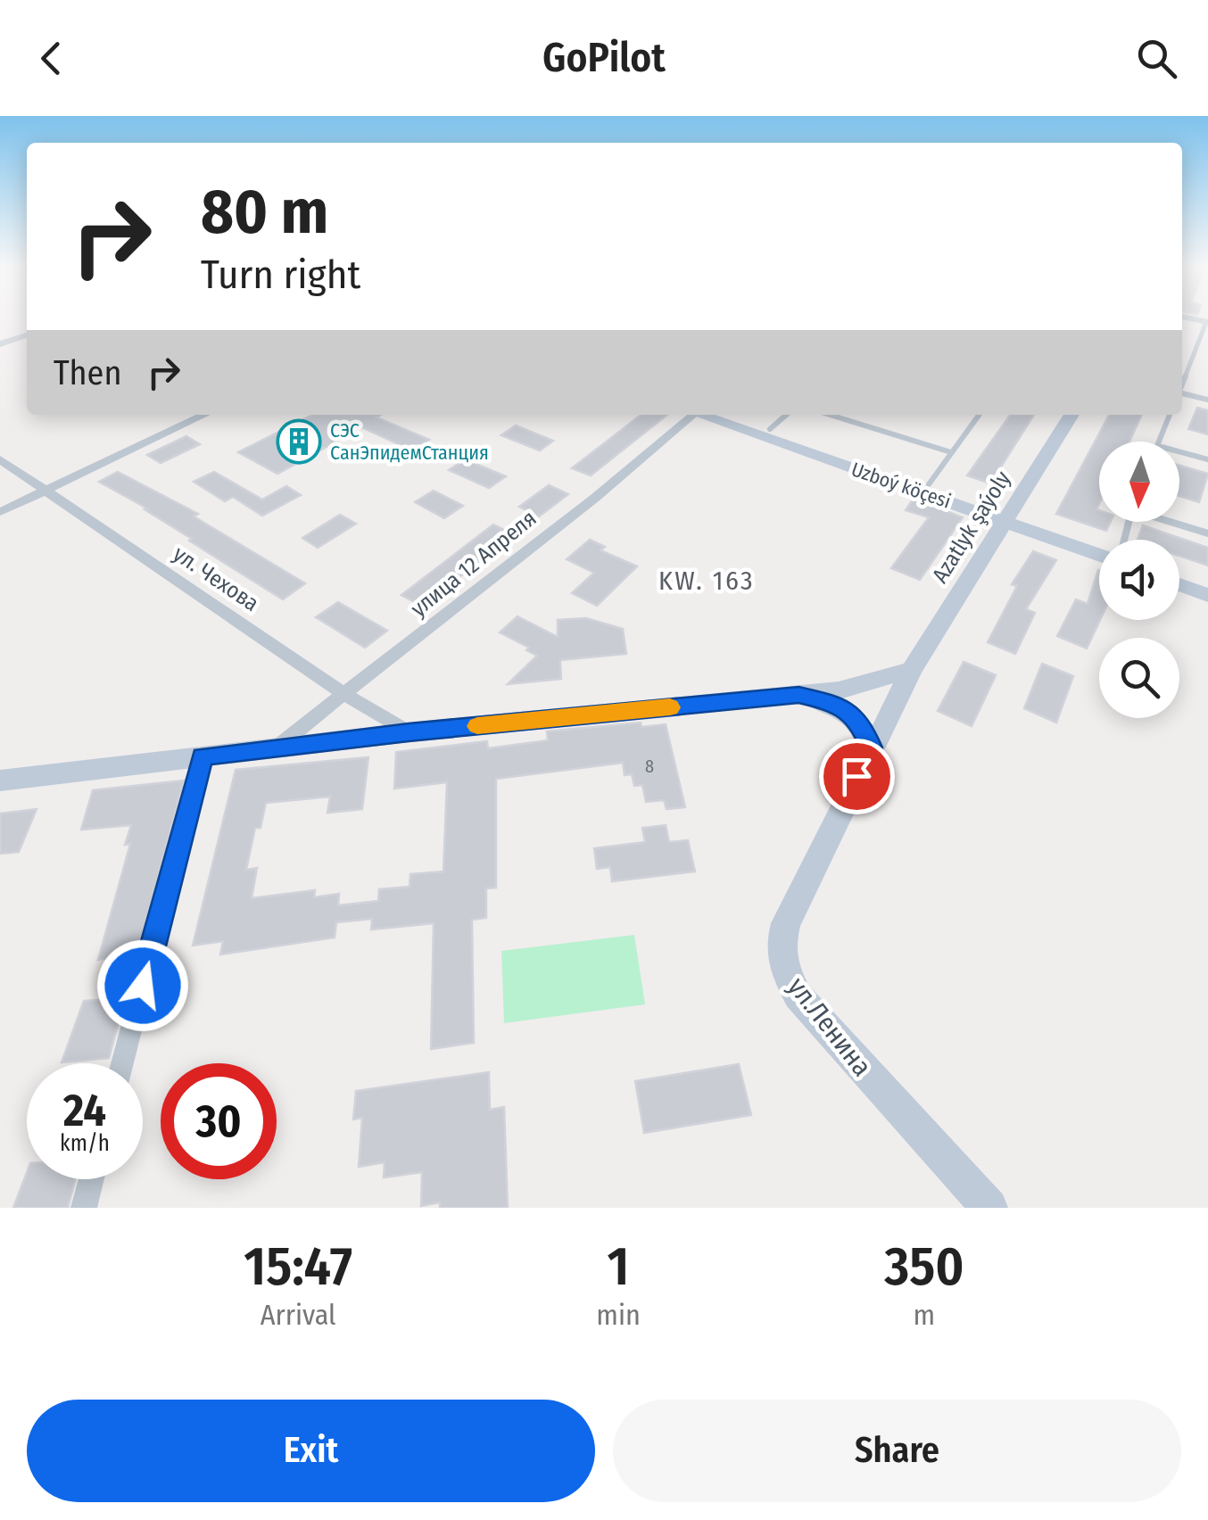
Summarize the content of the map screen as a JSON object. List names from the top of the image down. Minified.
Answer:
{"streets":{"street":["Uzboý köçesi","Azatlyk şaýoly","улица 12 Апреля","ул. Чехова","ул.Ленина"]},"crossings":[["Uzboý köçesi","Azatlyk şaýoly"],["Azatlyk şaýoly","ул.Ленина"],["улица 12 Апреля","ул. Чехова"]],"districts":["KW. 163"],"places":{"building":["СЭС СанЭпидемСтанция"]},"house_numbers":["8"],"north":"bottom","page":{"header":"GoPilot","turn":["80 m","Turn right"],"then":"Then","speed":"24 km/h","limit":"30","eta":["15:47","Arrival","1","min","350","m"],"buttons":["Exit","Share"]}}
